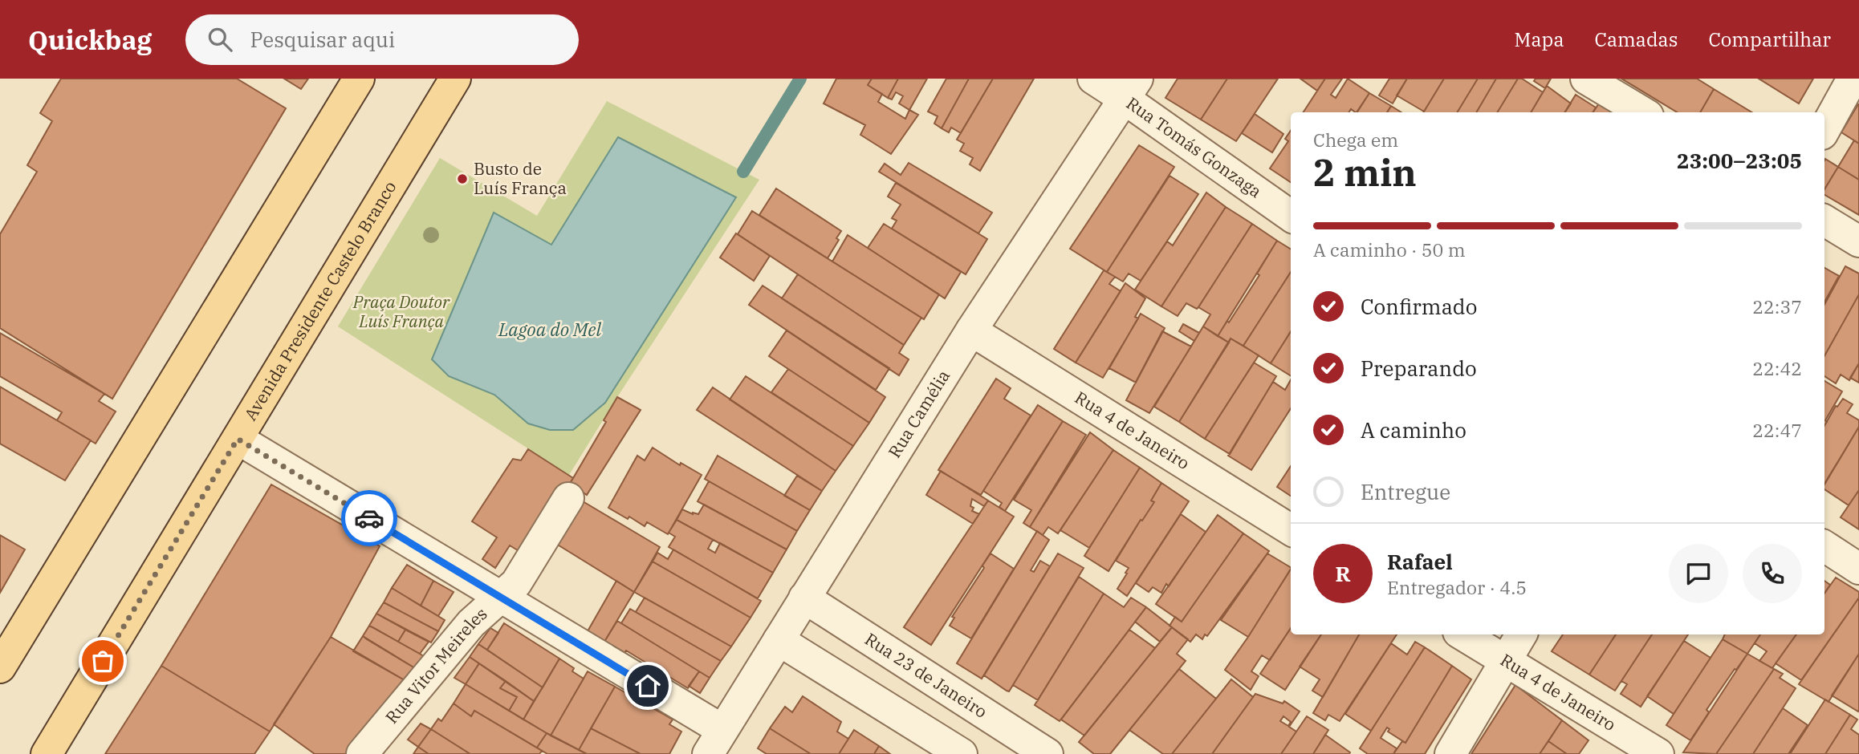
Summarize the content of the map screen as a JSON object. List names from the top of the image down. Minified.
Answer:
{"streets":{"main road":["Avenida Presidente Castelo Branco"],"street":["Rua Tomás Gonzaga","Rua Camélia","Rua 4 de Janeiro","Rua Vitor Meireles","Rua 23 de Janeiro"]},"crossings":[["Rua Tomás Gonzaga","Rua Camélia"],["Rua Camélia","Rua 4 de Janeiro"],["Rua Camélia","Rua 23 de Janeiro"]],"water":["Lagoa do Mel"],"parks":["Praça Doutor Luís França"],"places":["Busto de Luís França"],"page":{"header":"Quickbag","search":"Pesquisar aqui","nav":["Mapa","Camadas","Compartilhar"],"heading":["2 min","Chega em","23:00–23:05"],"panel":["Rafael","Entregador · 4.5"],"bar":"A caminho · 50 m","list":[["Confirmado","22:37"],["Preparando","22:42"],["A caminho","22:47"],"Entregue"],"round":"R"}}
